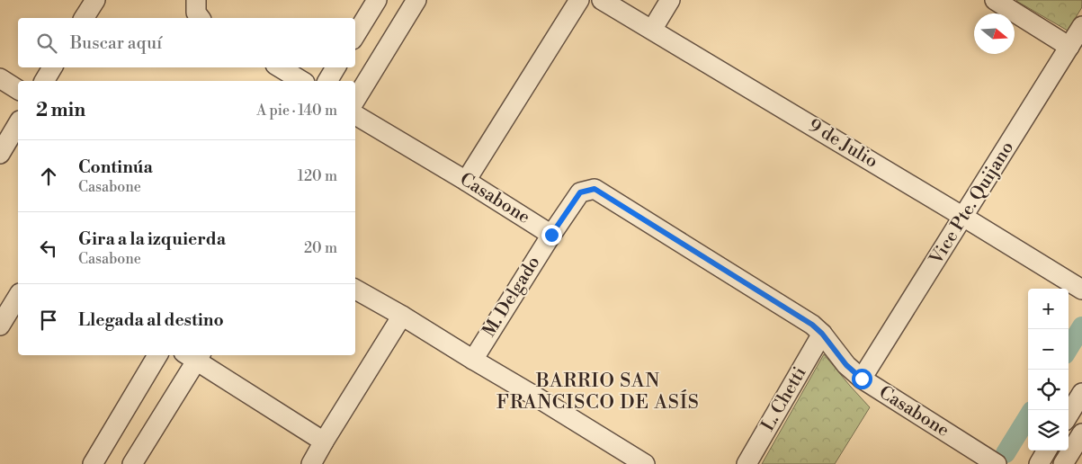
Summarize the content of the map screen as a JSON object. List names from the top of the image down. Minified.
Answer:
{"streets":{"street":["9 de Julio","Casabone","Vice Pte. Quijano","M. Delgado","L. Chetti"]},"crossings":[["9 de Julio","Vice Pte. Quijano"],["Casabone","Vice Pte. Quijano"],["Casabone","M. Delgado"],["Casabone","L. Chetti"]],"districts":["BARRIO SAN FRANCISCO DE ASÍS"],"north":"right","page":{"search":"Buscar aquí","heading":["2 min","A pie · 140 m"],"list":[["Continúa","Casabone","120 m"],["Gira a la izquierda","Casabone","20 m"],"Llegada al destino"],"map_buttons":["+","−"]}}
